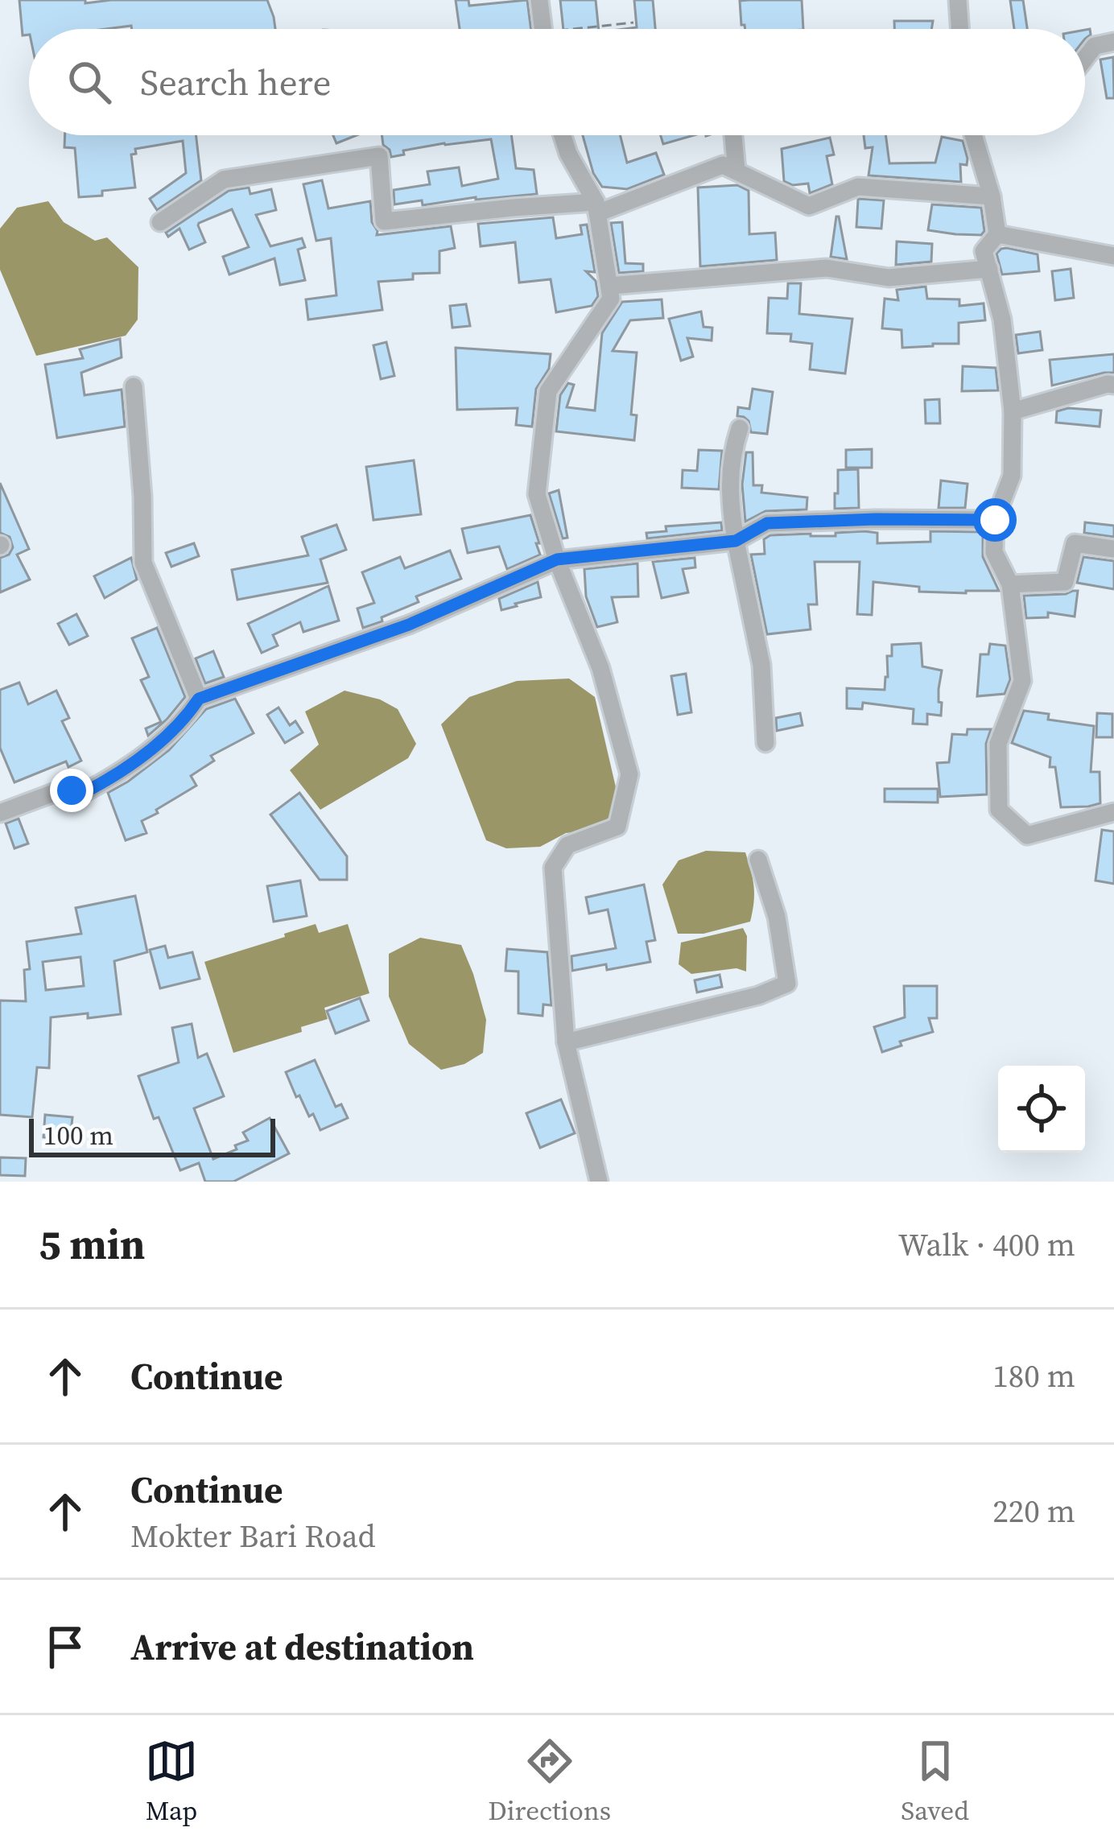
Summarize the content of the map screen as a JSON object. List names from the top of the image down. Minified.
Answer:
{"scale_bar":"100 m","page":{"search":"Search here","scale":"100 m","heading":["5 min","Walk · 400 m"],"list":[["Continue","180 m"],["Continue","Mokter Bari Road","220 m"],"Arrive at destination"],"nav":["Map","Directions","Saved"]}}
